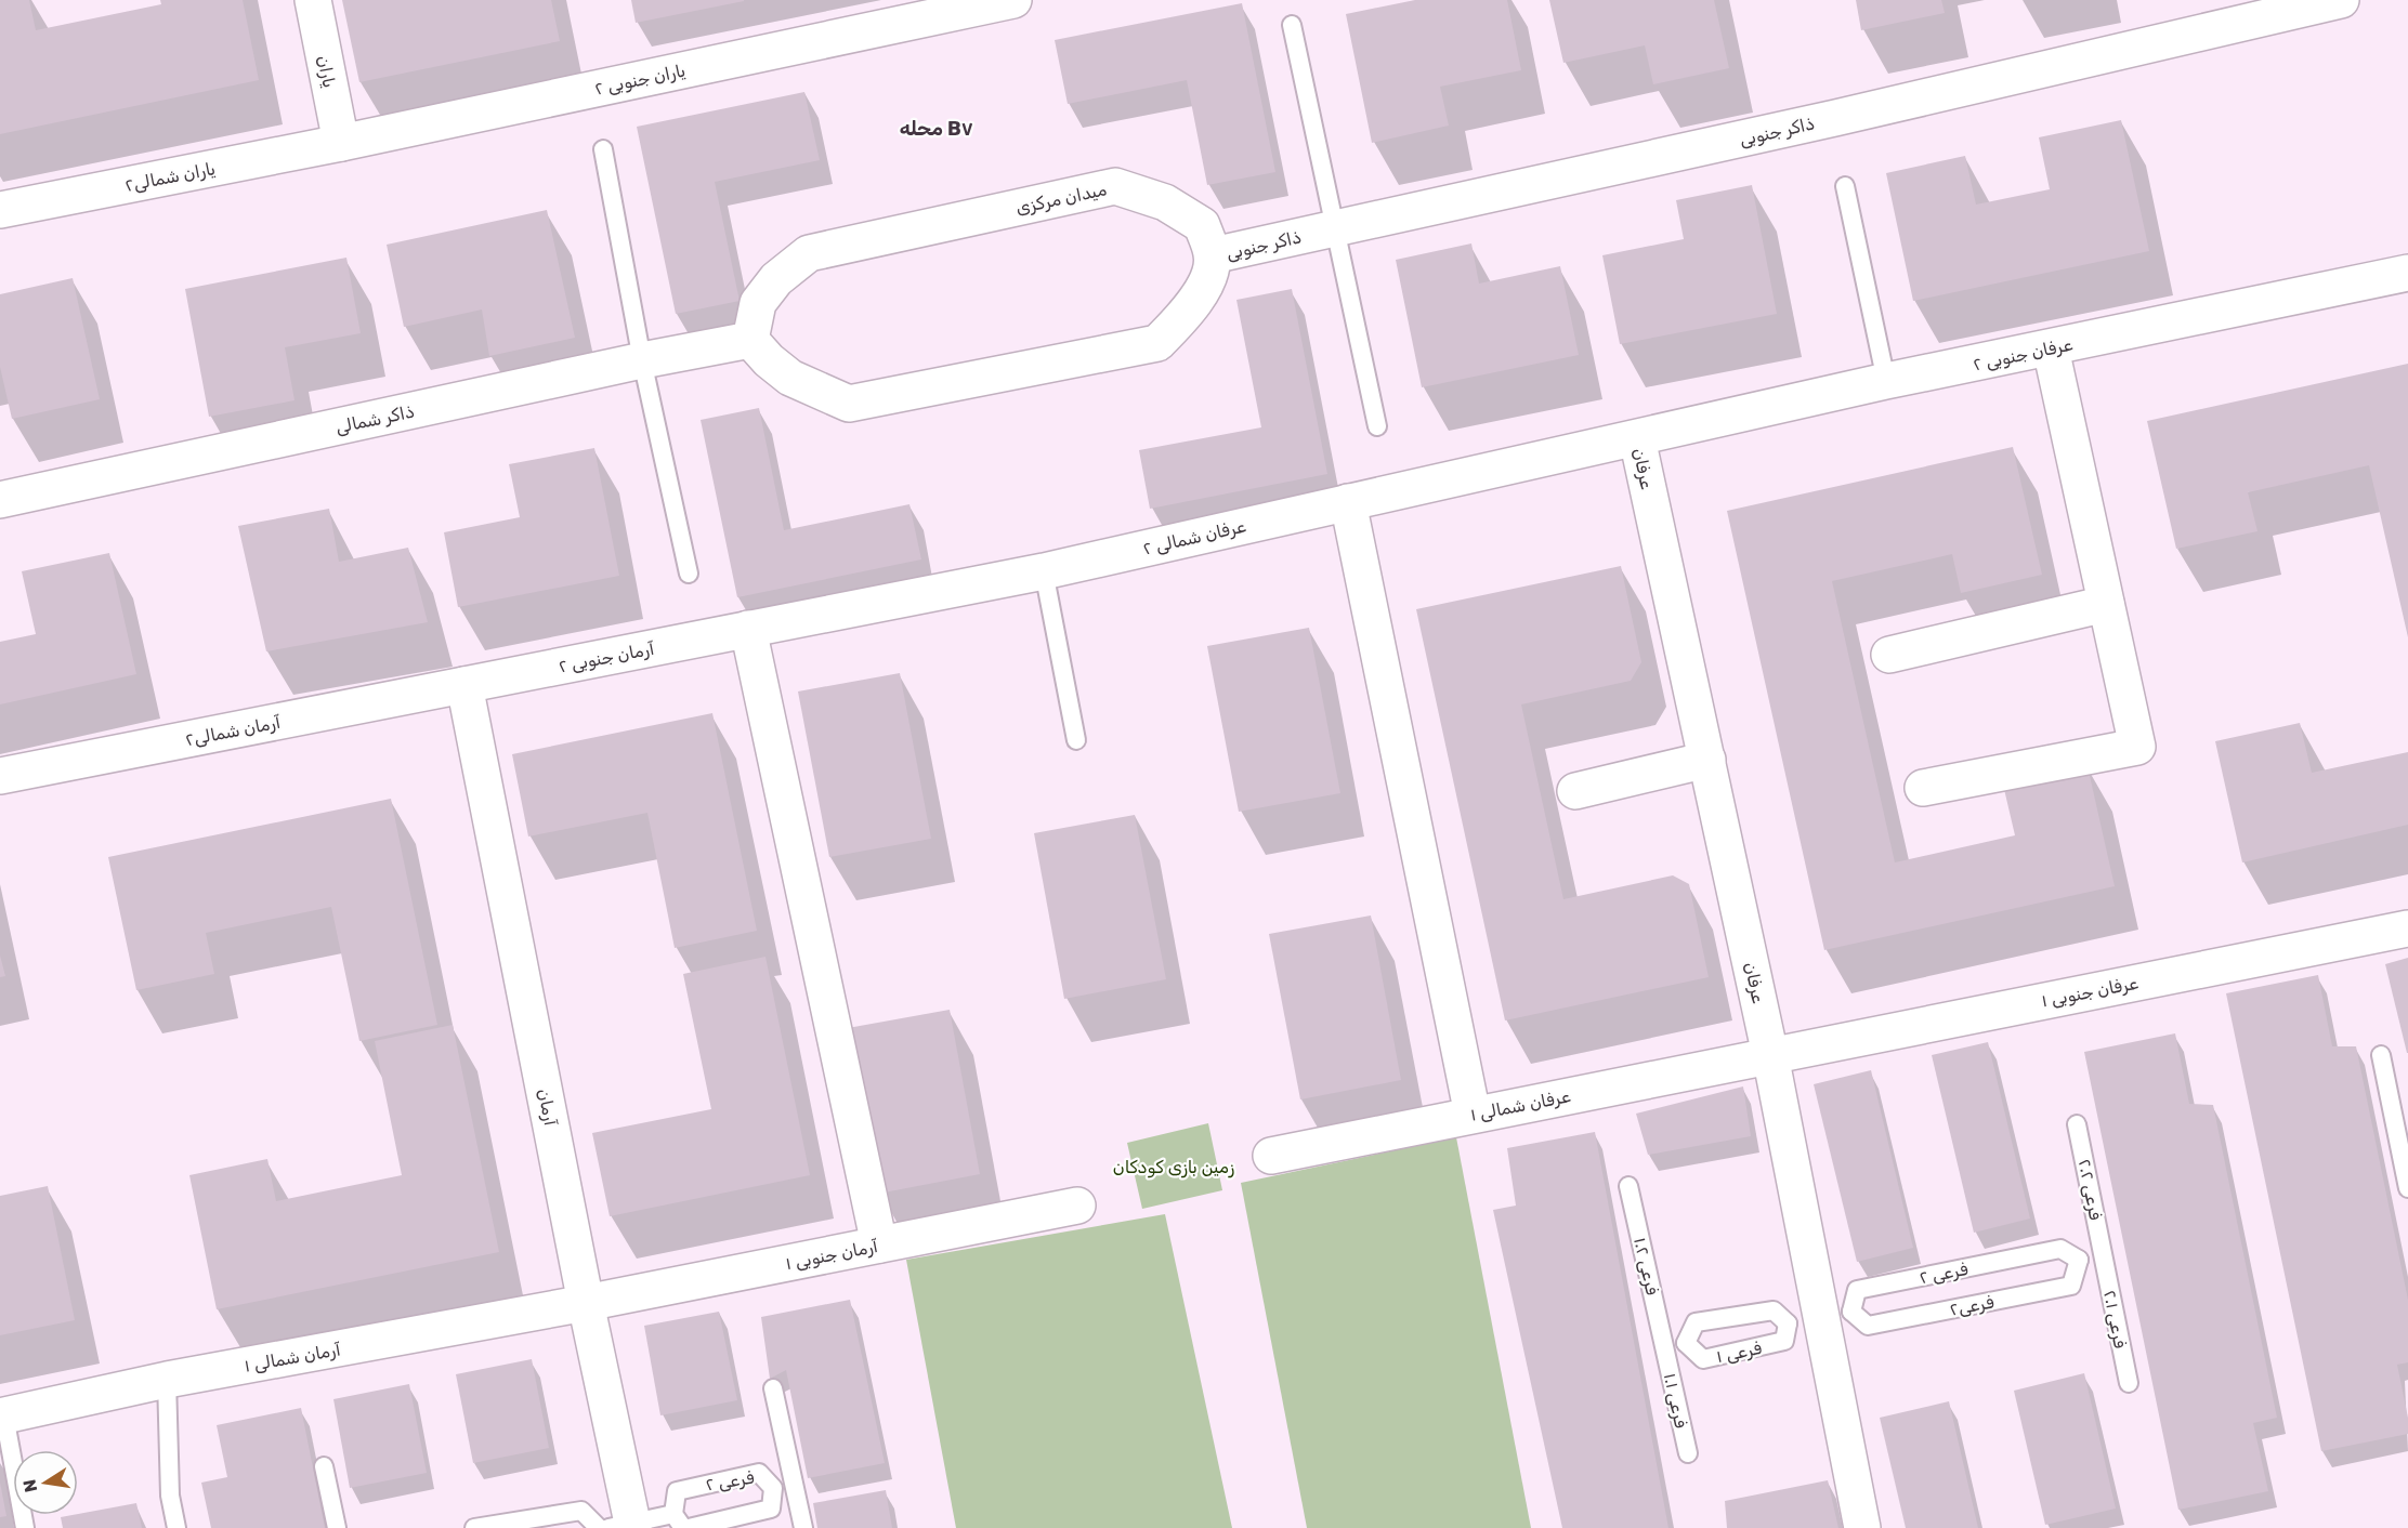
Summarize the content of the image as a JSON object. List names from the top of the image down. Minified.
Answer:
{"streets":{"street":["یاران","یاران جنوبی ۲","ذاکر جنوبی","یاران شمالی۲","میدان مرکزی","عرفان جنوبی ۲","ذاکر شمالی","عرفان","عرفان شمالی ۲","آرمان جنوبی ۲","آرمان شمالی۲","عرفان جنوبی ۱","عرفان شمالی ۱","آرمان","آرمان جنوبی ۱","آرمان شمالی ۱"],"lane":["فرعی ۲.۲","فرعی ۱.۲","فرعی ۲","فرعی۲","فرعی ۲.۱","فرعی ۱","فرعی ۱.۱"]},"crossings":[["یاران","یاران جنوبی ۲"],["یاران","یاران شمالی۲"],["یاران جنوبی ۲","یاران شمالی۲"],["ذاکر جنوبی","میدان مرکزی"],["میدان مرکزی","ذاکر شمالی"],["عرفان جنوبی ۲","عرفان"],["عرفان جنوبی ۲","عرفان شمالی ۲"],["عرفان","عرفان شمالی ۲"],["عرفان","عرفان جنوبی ۱"],["عرفان","عرفان شمالی ۱"],["عرفان","فرعی ۲"],["عرفان","فرعی۲"],["عرفان شمالی ۲","آرمان جنوبی ۲"],["آرمان جنوبی ۲","آرمان شمالی۲"],["آرمان جنوبی ۲","آرمان"],["آرمان شمالی۲","آرمان"],["عرفان جنوبی ۱","عرفان شمالی ۱"],["آرمان","آرمان جنوبی ۱"],["آرمان","فرعی ۲"],["آرمان","آرمان شمالی ۱"],["فرعی ۲.۲","فرعی ۲.۱"],["آرمان جنوبی ۱","آرمان شمالی ۱"],["فرعی ۱.۲","فرعی ۱.۱"],["فرعی ۲","فرعی۲"]],"districts":["محله B۷"],"parks":["زمین بازی کودکان"],"north":"left"}
